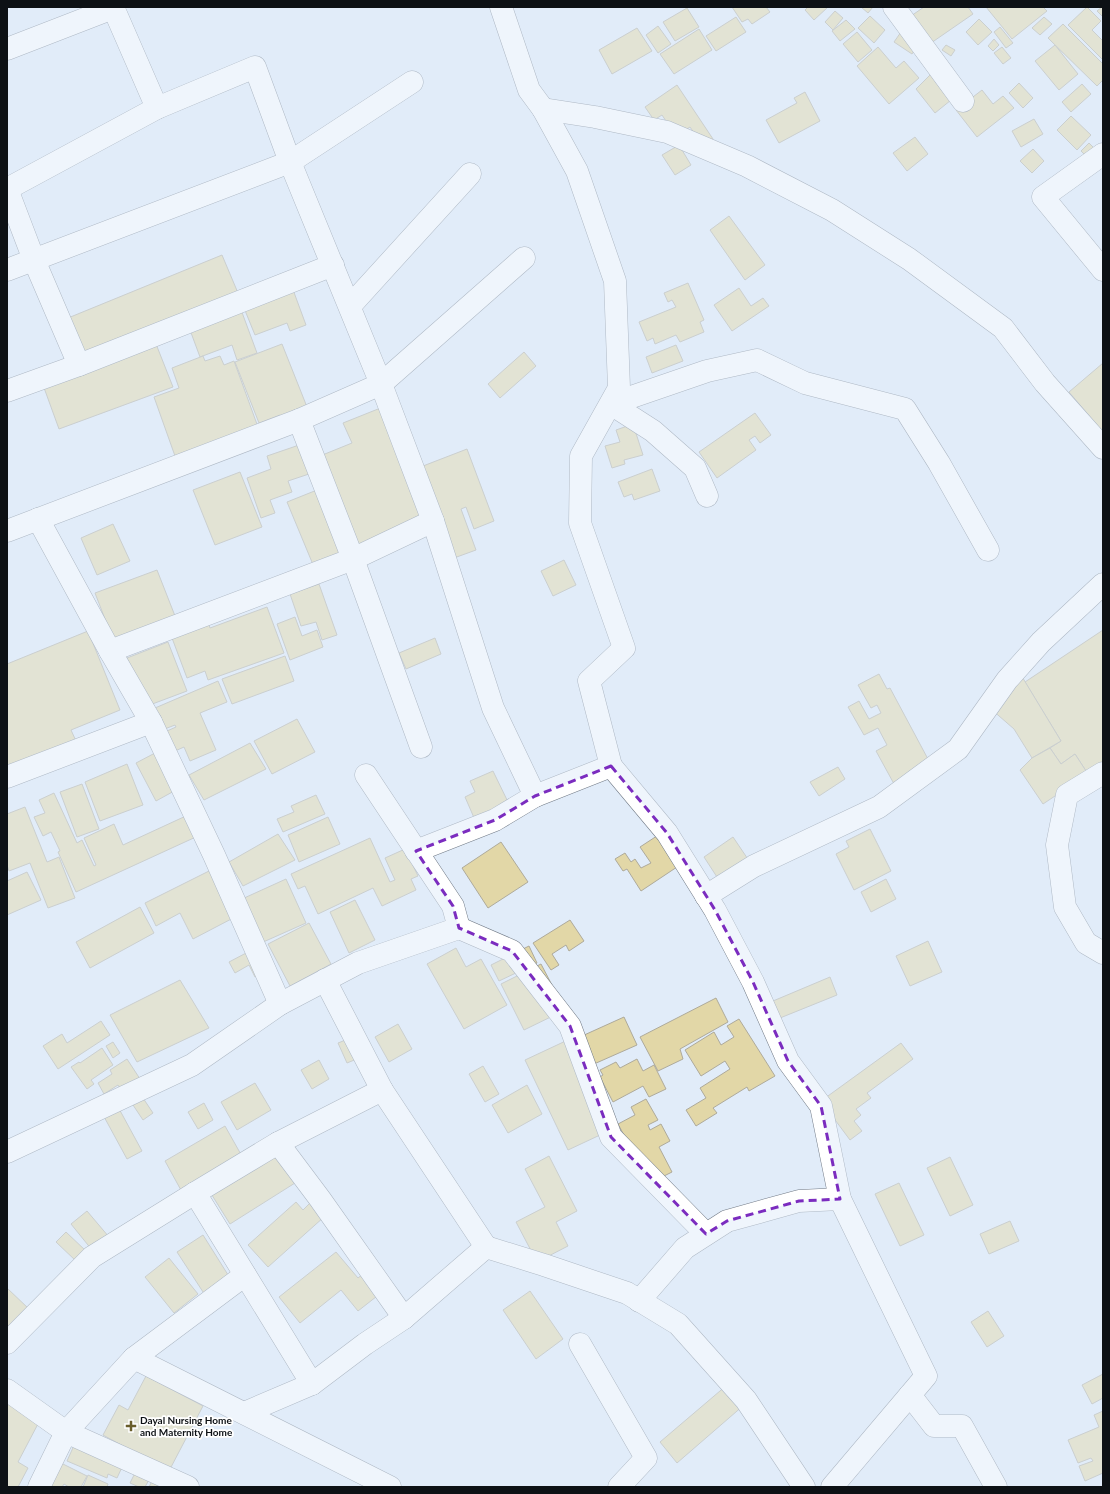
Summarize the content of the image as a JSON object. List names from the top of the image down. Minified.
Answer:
{"places":{"health":["Dayal Nursing Home and Maternity Home"]}}
